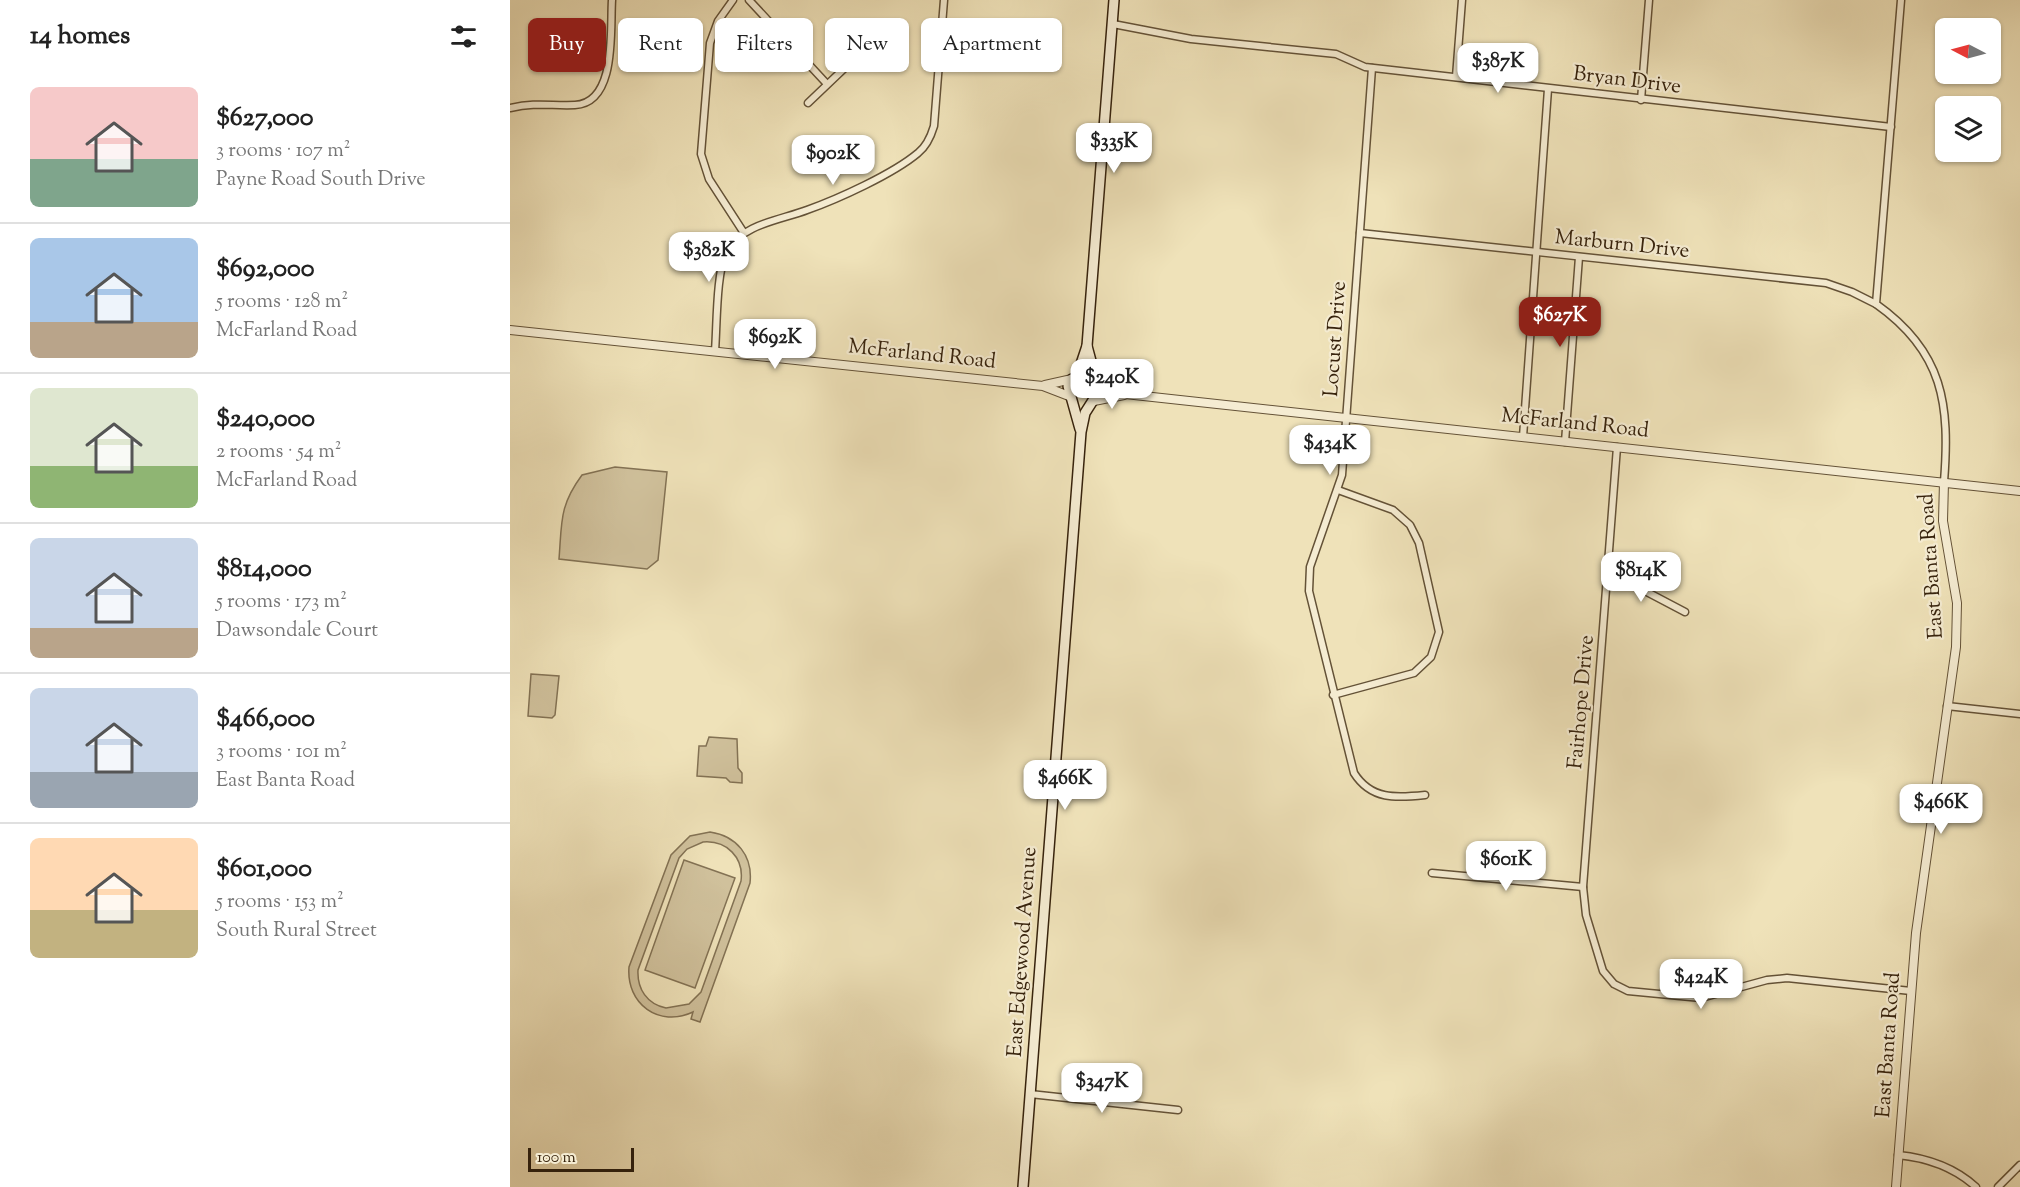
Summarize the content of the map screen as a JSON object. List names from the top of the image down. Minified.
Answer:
{"streets":{"main road":["East Edgewood Avenue"],"street":["Bryan Drive","Marburn Drive","Locust Drive","McFarland Road","East Banta Road","Fairhope Drive"]},"crossings":[["Bryan Drive","Locust Drive"],["Bryan Drive","East Edgewood Avenue"],["Marburn Drive","Locust Drive"],["Marburn Drive","East Banta Road"],["Locust Drive","McFarland Road"],["McFarland Road","East Banta Road"],["McFarland Road","Fairhope Drive"],["McFarland Road","East Edgewood Avenue"],["East Banta Road","Fairhope Drive"]],"scale_bar":"100 m","north":"left","page":{"heading":"14 homes","chip":["Buy","Rent","Filters","New","Apartment"],"price":["$387K","$335K","$902K","$382K","$627K","$692K","$240K","$434K","$814K","$466K","$466K","$601K","$424K","$347K"],"list":[{"name":"$627,000","note":"3 rooms · 107 m² · Payne Road South Drive"},{"name":"$692,000","note":"5 rooms · 128 m² · McFarland Road"},{"name":"$240,000","note":"2 rooms · 54 m² · McFarland Road"},{"name":"$814,000","note":"5 rooms · 173 m² · Dawsondale Court"},{"name":"$466,000","note":"3 rooms · 101 m² · East Banta Road"},{"name":"$601,000","note":"5 rooms · 153 m² · South Rural Street"}],"scale":"100 m"}}
